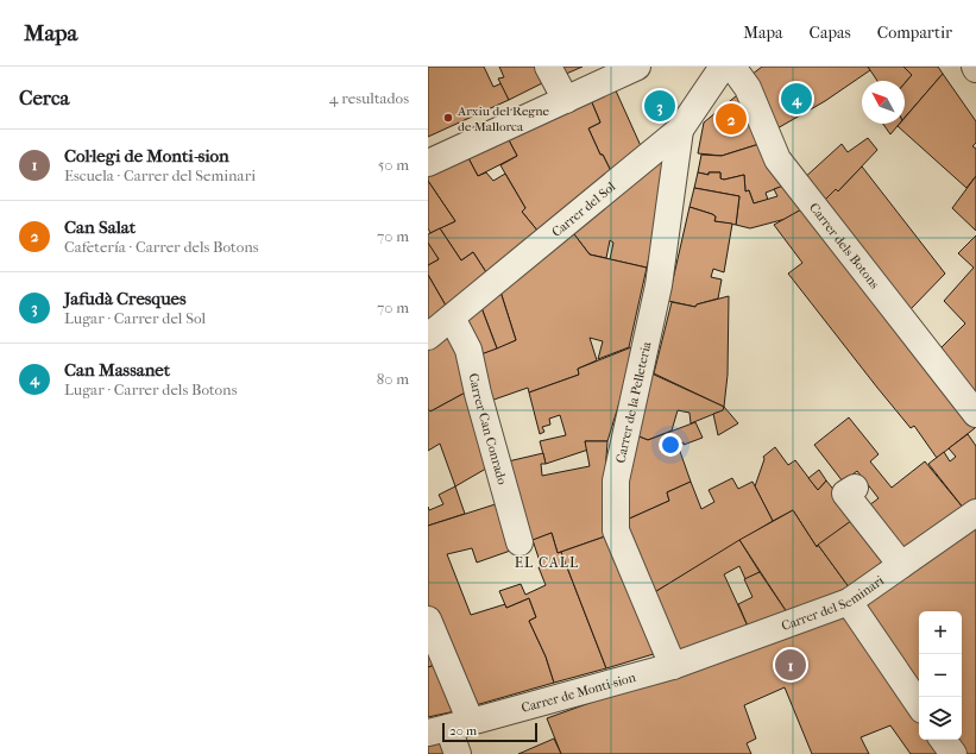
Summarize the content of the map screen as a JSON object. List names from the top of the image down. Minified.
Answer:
{"streets":{"street":["Carrer del Sol","Carrer dels Botons","Carrer de la Pelleteria","Carrer Can Conrado","Carrer del Seminari","Carrer de Monti-sion"]},"crossings":[["Carrer del Sol","Carrer de la Pelleteria"],["Carrer del Sol","Carrer Can Conrado"],["Carrer de la Pelleteria","Carrer del Seminari"],["Carrer de la Pelleteria","Carrer de Monti-sion"],["Carrer del Seminari","Carrer de Monti-sion"]],"districts":["EL CALL"],"places":["Arxiu del Regne de Mallorca"],"scale_bar":"20 m","north":"top left","page":{"header":"Mapa","nav":["Mapa","Capas","Compartir"],"heading":["Cerca","4 resultados"],"pins":["4","3","2","1"],"list":[{"mark":"1","name":"Col·legi de Monti-sion","note":"Escuela · Carrer del Seminari","value":"50 m"},{"mark":"2","name":"Can Salat","note":"Cafetería · Carrer dels Botons","value":"70 m"},{"mark":"3","name":"Jafudà Cresques","note":"Lugar · Carrer del Sol","value":"70 m"},{"mark":"4","name":"Can Massanet","note":"Lugar · Carrer dels Botons","value":"80 m"}],"map_buttons":["+","−"],"scale":"20 m"}}
